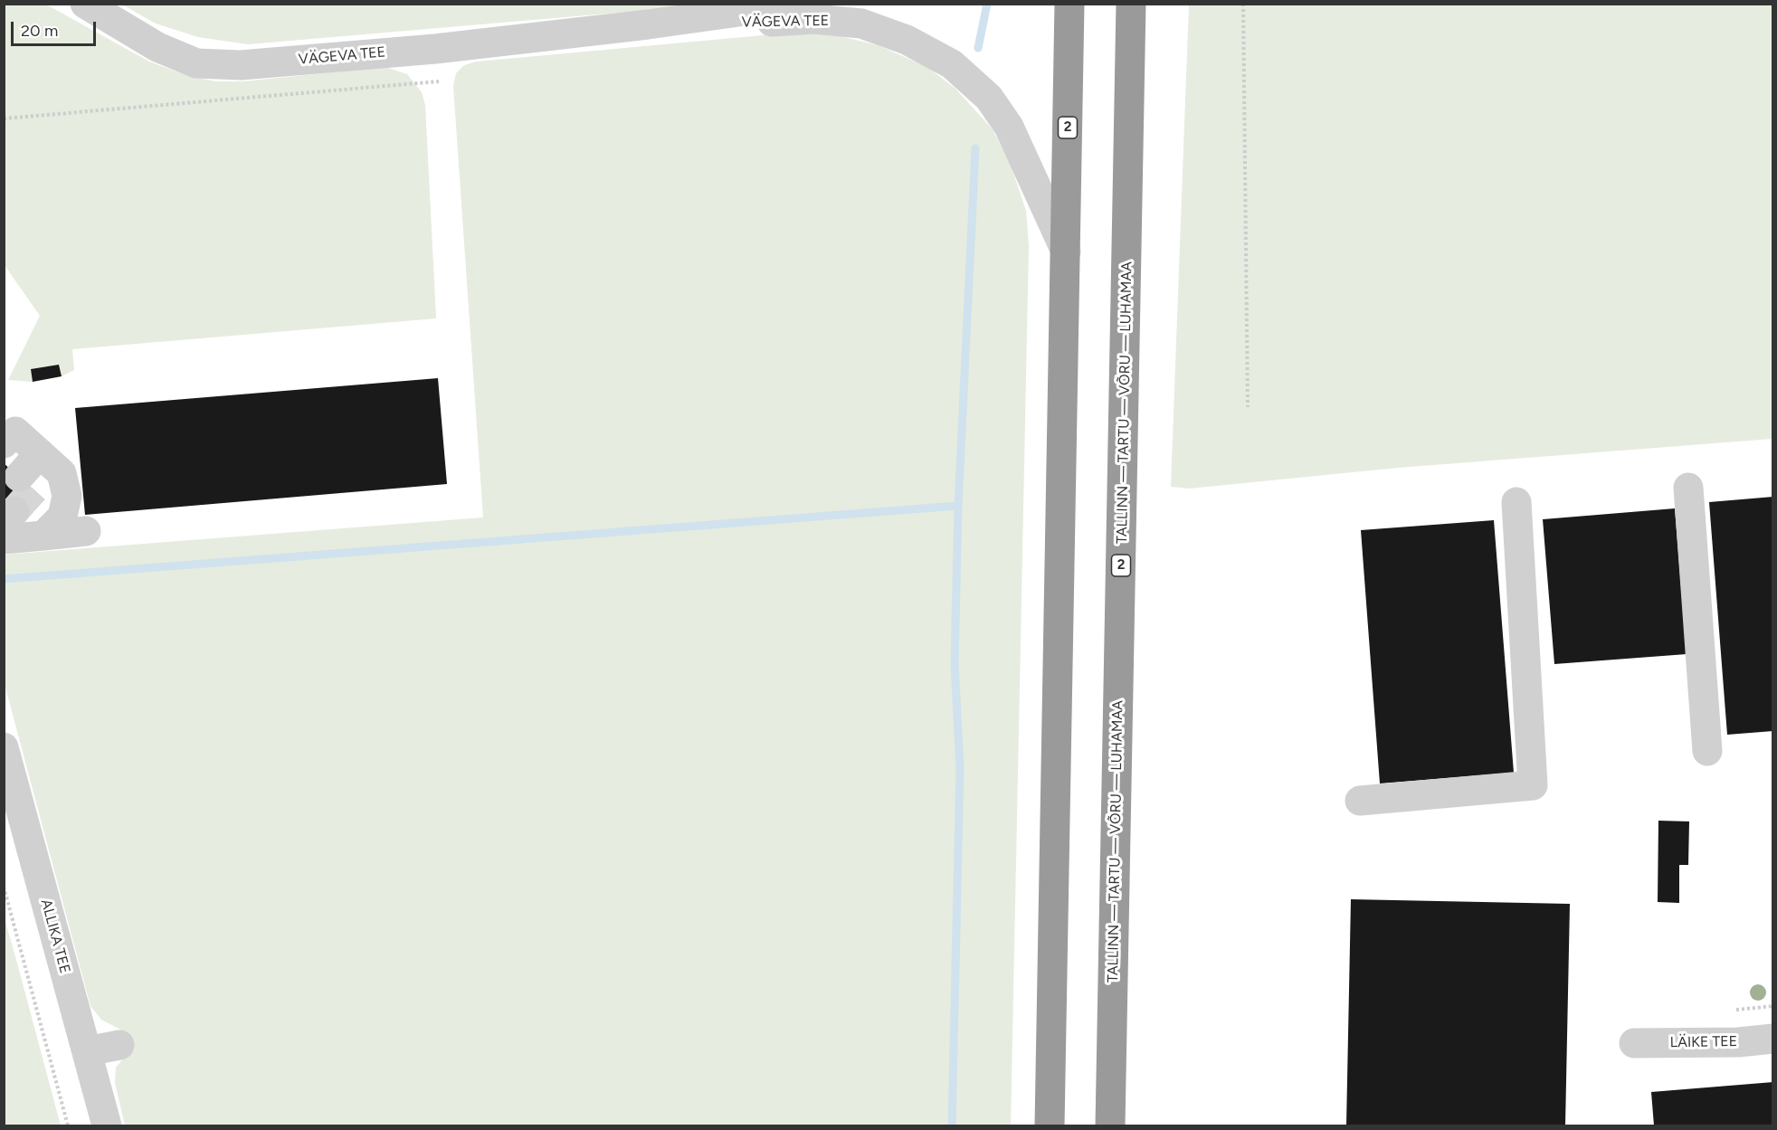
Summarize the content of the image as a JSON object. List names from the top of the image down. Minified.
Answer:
{"streets":{"highway":["2","TALLINN — TARTU — VÕRU — LUHAMAA"],"street":["VÄGEVA TEE","ALLIKA TEE","LÄIKE TEE"]},"crossings":[["VÄGEVA TEE","2"]],"scale_bar":"20 m"}
